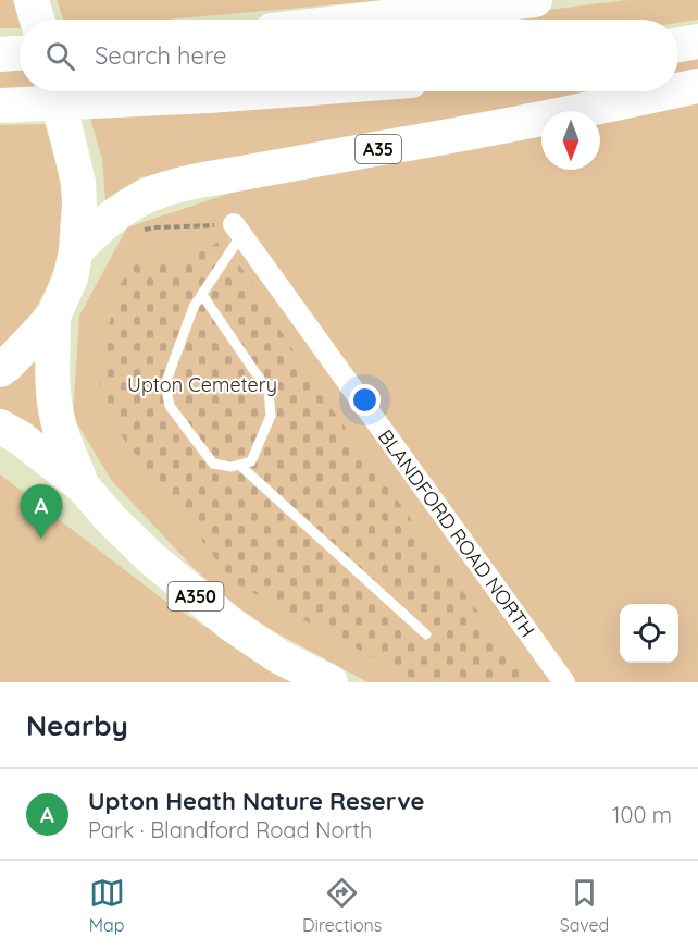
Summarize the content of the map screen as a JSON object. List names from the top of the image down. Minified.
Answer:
{"streets":{"highway":["A35","A350"],"street":["BLANDFORD ROAD NORTH"]},"parks":["Upton Cemetery"],"north":"bottom","page":{"search":"Search here","pins":"A","heading":"Nearby","list":[{"mark":"A","name":"Upton Heath Nature Reserve","note":"Park · Blandford Road North","value":"100 m"}],"nav":["Map","Directions","Saved"]}}
